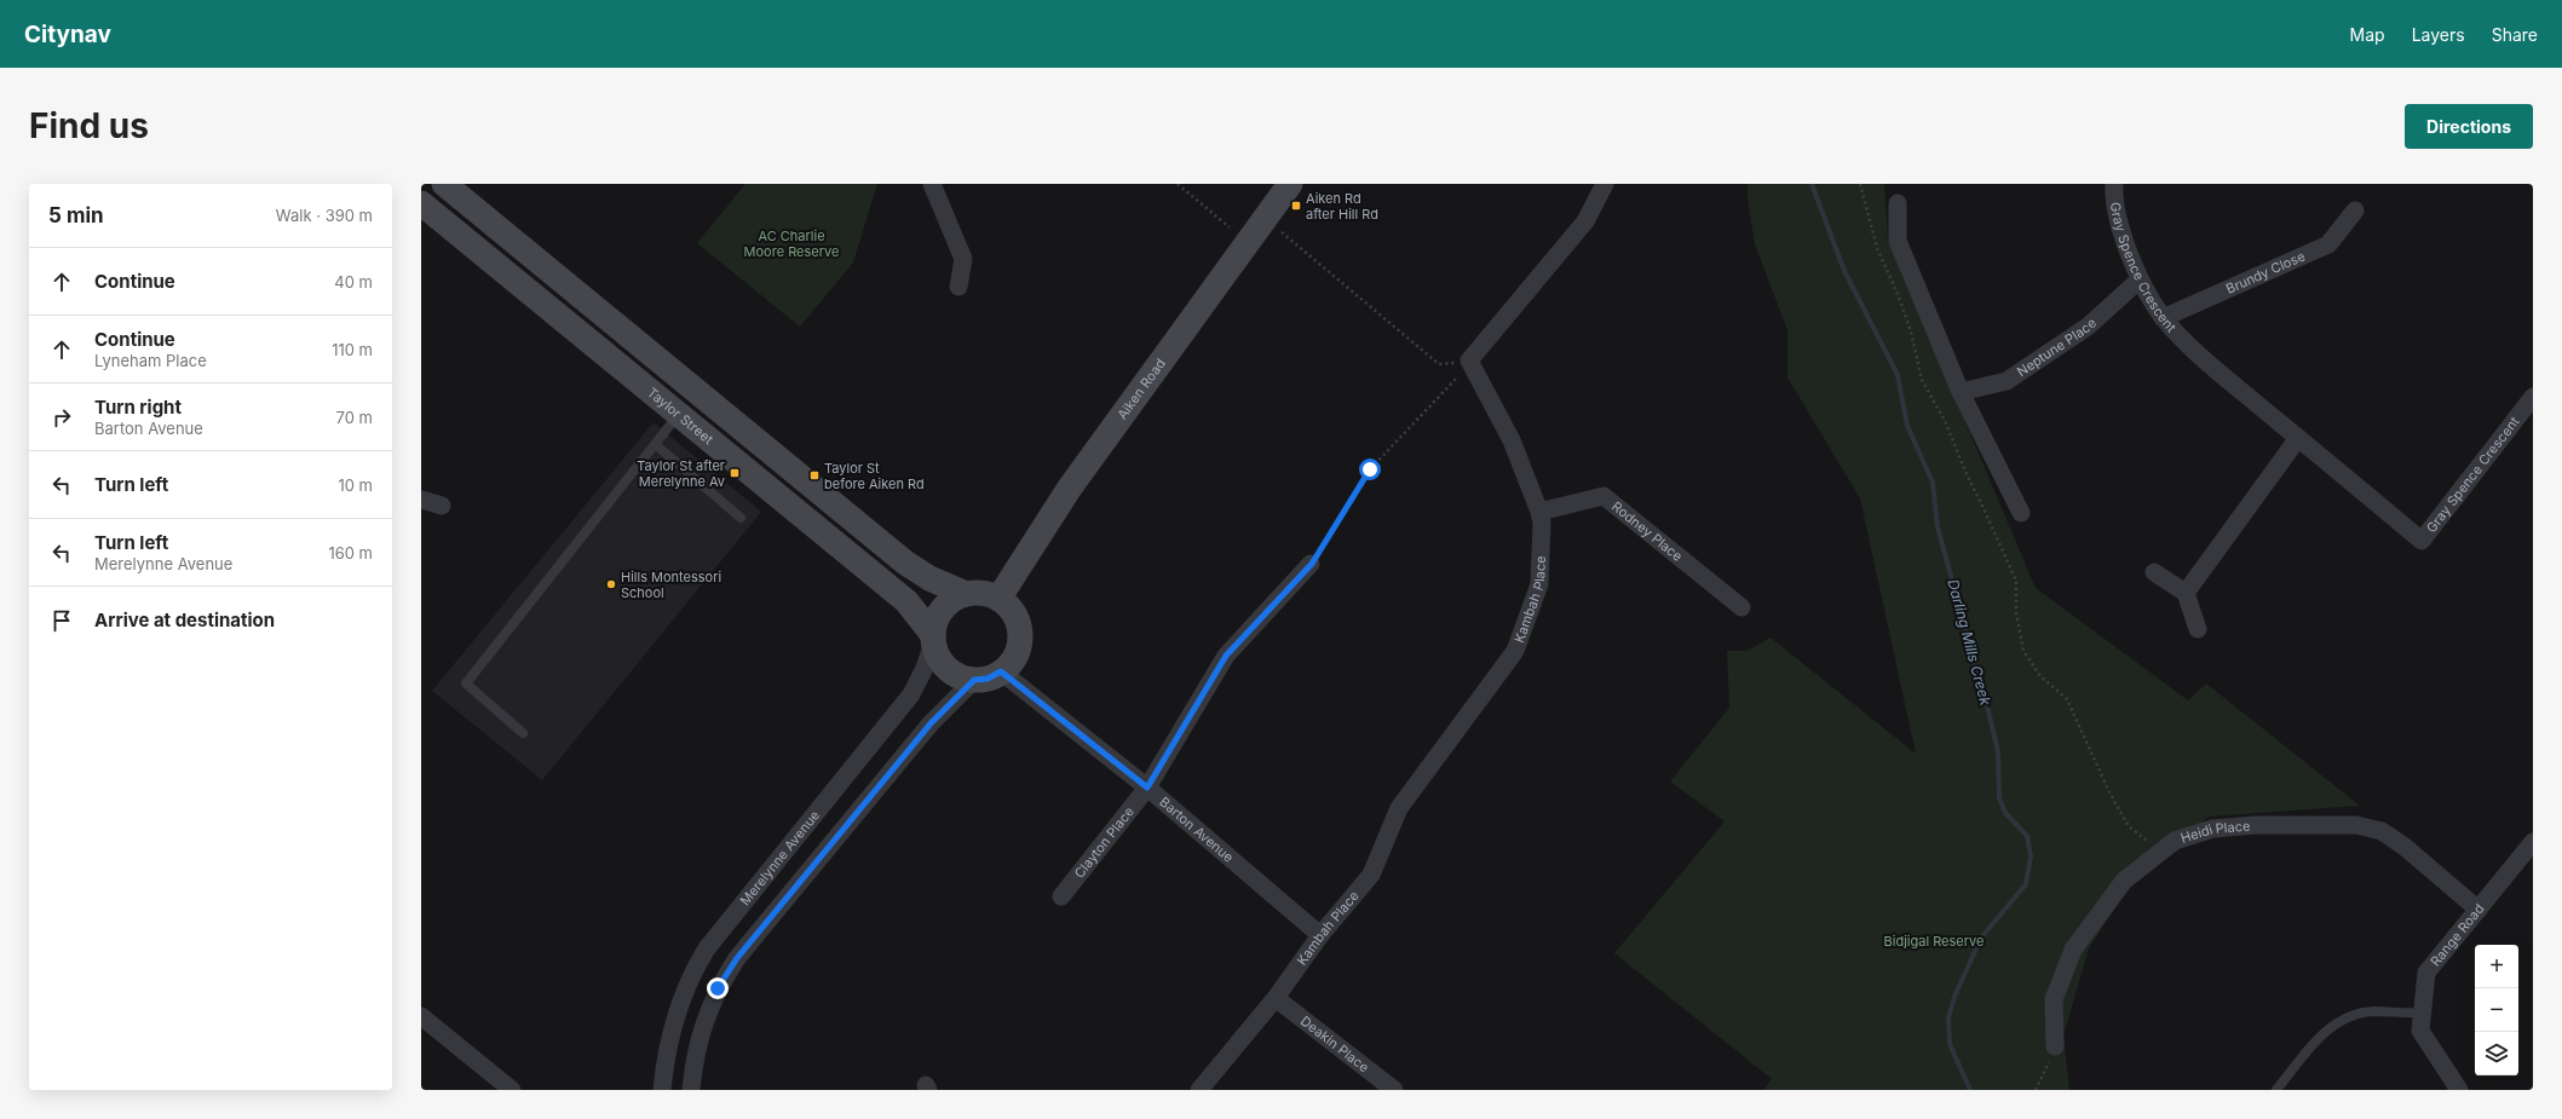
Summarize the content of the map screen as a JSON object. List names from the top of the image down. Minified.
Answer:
{"streets":{"street":["Gray Spence Crescent","Brundy Close","Neptune Place","Aiken Road","Taylor Street","Rodney Place","Kambah Place","Barton Avenue","Heidi Place","Clayton Place","Merelynne Avenue","Range Road","Deakin Place"]},"crossings":[["Gray Spence Crescent","Brundy Close"],["Gray Spence Crescent","Neptune Place"],["Aiken Road","Taylor Street"],["Aiken Road","Barton Avenue"],["Aiken Road","Merelynne Avenue"],["Taylor Street","Barton Avenue"],["Taylor Street","Merelynne Avenue"],["Rodney Place","Kambah Place"],["Kambah Place","Barton Avenue"],["Kambah Place","Deakin Place"],["Barton Avenue","Clayton Place"],["Barton Avenue","Merelynne Avenue"],["Heidi Place","Range Road"]],"water":["Darling Mills Creek"],"parks":["AC Charlie Moore Reserve","Bidjigal Reserve"],"places":{"transit":["Aiken Rd after Hill Rd","Taylor St after Merelynne Av","Taylor St before Aiken Rd"],"other":["Hills Montessori School"]},"page":{"header":"Citynav","nav":["Map","Layers","Share"],"buttons":"Directions","title":"Find us","heading":["5 min","Walk · 390 m"],"list":[["Continue","40 m"],["Continue","Lyneham Place","110 m"],["Turn right","Barton Avenue","70 m"],["Turn left","10 m"],["Turn left","Merelynne Avenue","160 m"],"Arrive at destination"],"map_buttons":["+","−"]}}
